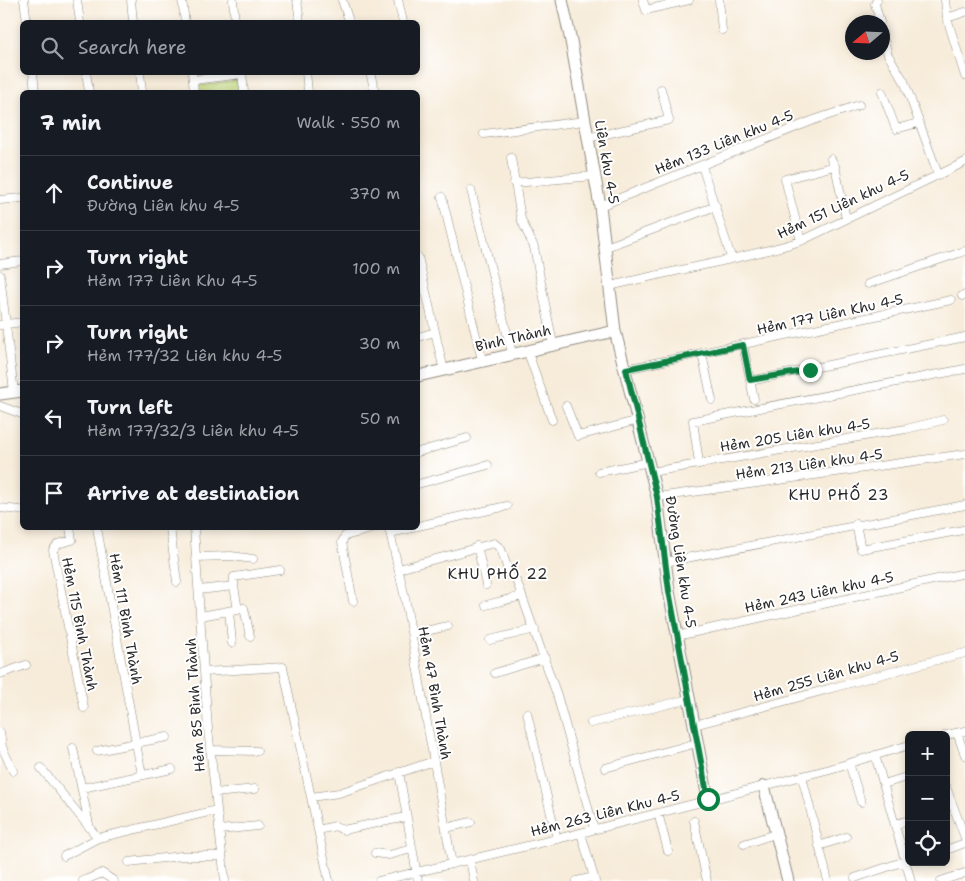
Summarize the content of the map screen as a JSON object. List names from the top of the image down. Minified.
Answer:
{"streets":{"street":["Hẻm 133 Liên khu 4-5","Liên khu 4-5","Hẻm 151 Liên khu 4-5","Hẻm 177 Liên Khu 4-5","Bình Thành","Hẻm 205 Liên khu 4-5","Hẻm 213 Liên khu 4-5","Đường Liên khu 4-5","Hẻm 243 Liên khu 4-5","Hẻm 111 Bình Thành","Hẻm 115 Bình Thành","Hẻm 255 Liên khu 4-5","Hẻm 47 Bình Thành","Hẻm 85 Bình Thành","Hẻm 263 Liên Khu 4-5"]},"crossings":[["Hẻm 133 Liên khu 4-5","Liên khu 4-5"],["Liên khu 4-5","Hẻm 151 Liên khu 4-5"],["Liên khu 4-5","Bình Thành"],["Liên khu 4-5","Đường Liên khu 4-5"],["Hẻm 177 Liên Khu 4-5","Đường Liên khu 4-5"],["Bình Thành","Đường Liên khu 4-5"],["Hẻm 205 Liên khu 4-5","Đường Liên khu 4-5"],["Hẻm 213 Liên khu 4-5","Đường Liên khu 4-5"],["Đường Liên khu 4-5","Hẻm 243 Liên khu 4-5"],["Đường Liên khu 4-5","Hẻm 255 Liên khu 4-5"],["Đường Liên khu 4-5","Hẻm 263 Liên Khu 4-5"],["Hẻm 47 Bình Thành","Hẻm 263 Liên Khu 4-5"]],"districts":["KHU PHỐ 23","KHU PHỐ 22"],"north":"left","page":{"search":"Search here","heading":["7 min","Walk · 550 m"],"list":[["Continue","Đường Liên khu 4-5","370 m"],["Turn right","Hẻm 177 Liên Khu 4-5","100 m"],["Turn right","Hẻm 177/32 Liên khu 4-5","30 m"],["Turn left","Hẻm 177/32/3 Liên khu 4-5","50 m"],"Arrive at destination"],"map_buttons":["+","−"]}}
